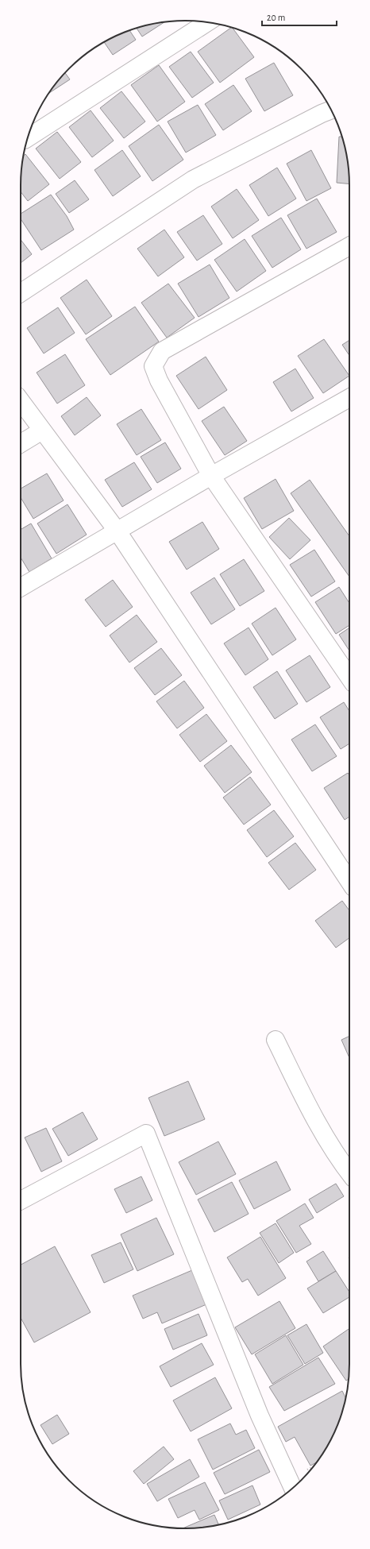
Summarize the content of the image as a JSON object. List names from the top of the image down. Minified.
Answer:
{"scale_bar":"20 m"}
